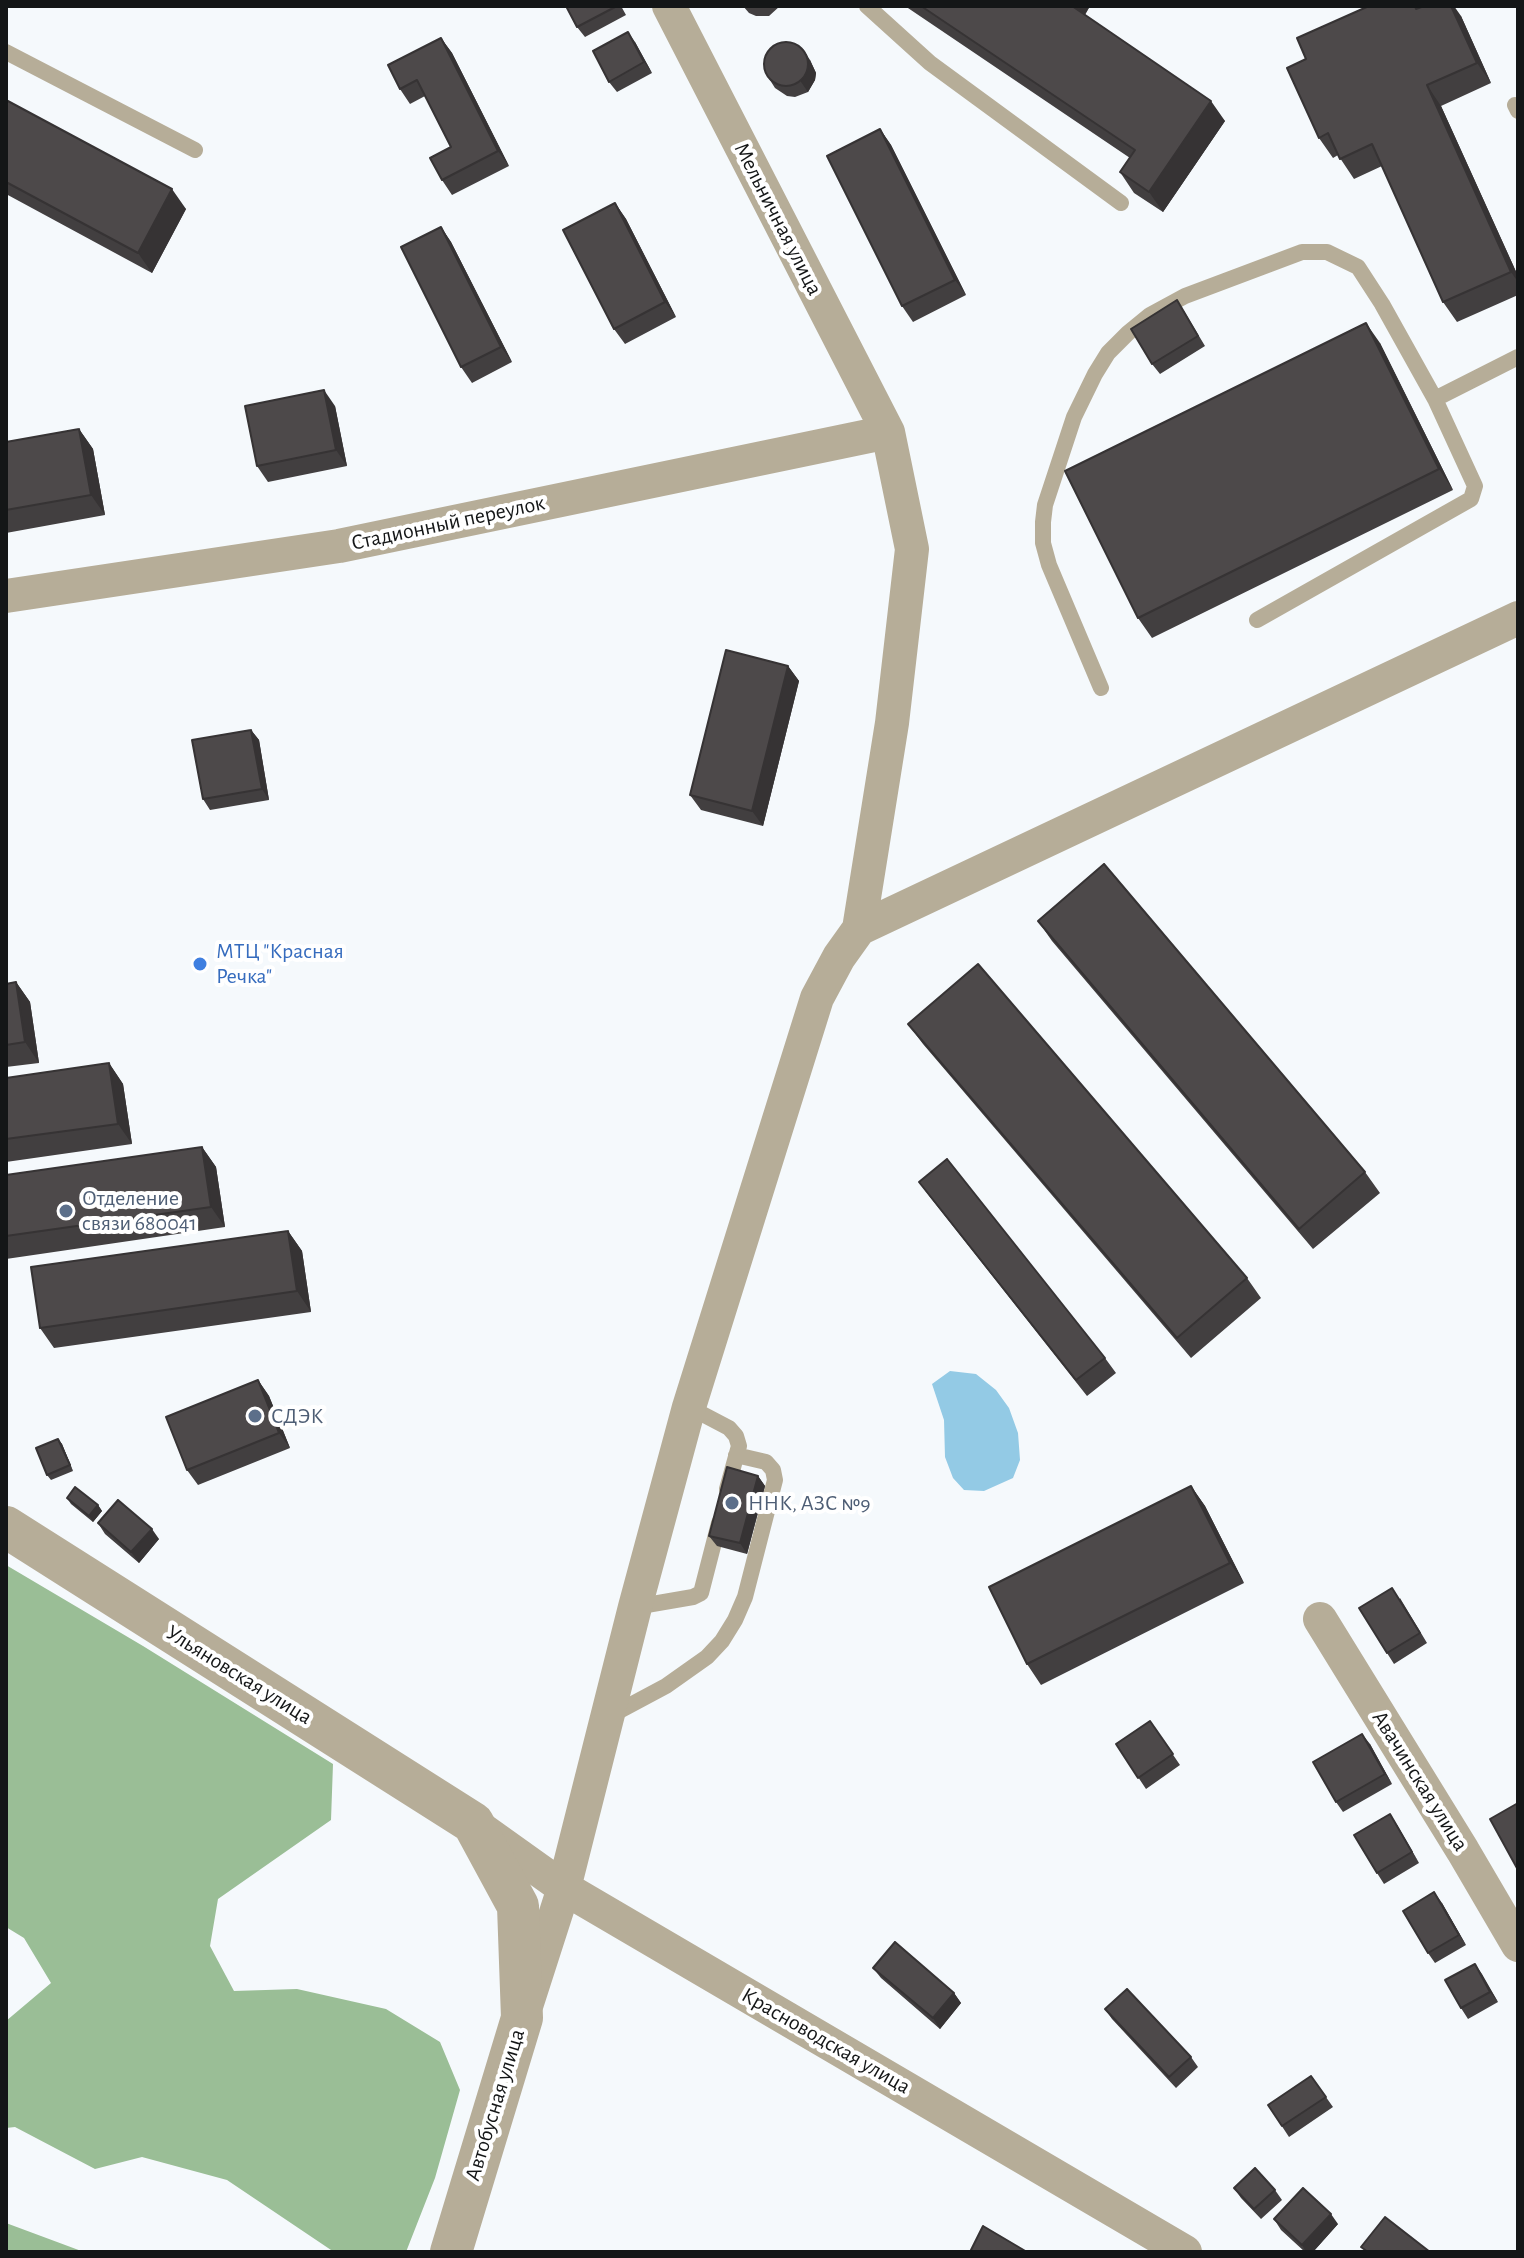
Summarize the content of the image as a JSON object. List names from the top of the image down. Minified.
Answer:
{"streets":{"street":["Мельничная улица","Стадионный переулок","Ульяновская улица","Авачинская улица","Красноводская улица","Автобусная улица"]},"crossings":[["Мельничная улица","Стадионный переулок"],["Ульяновская улица","Красноводская улица"],["Ульяновская улица","Автобусная улица"],["Красноводская улица","Автобусная улица"]],"places":["МТЦ \"Красная Речка\"","Отделение связи 680041","СДЭК","ННК, АЗС №9"]}
